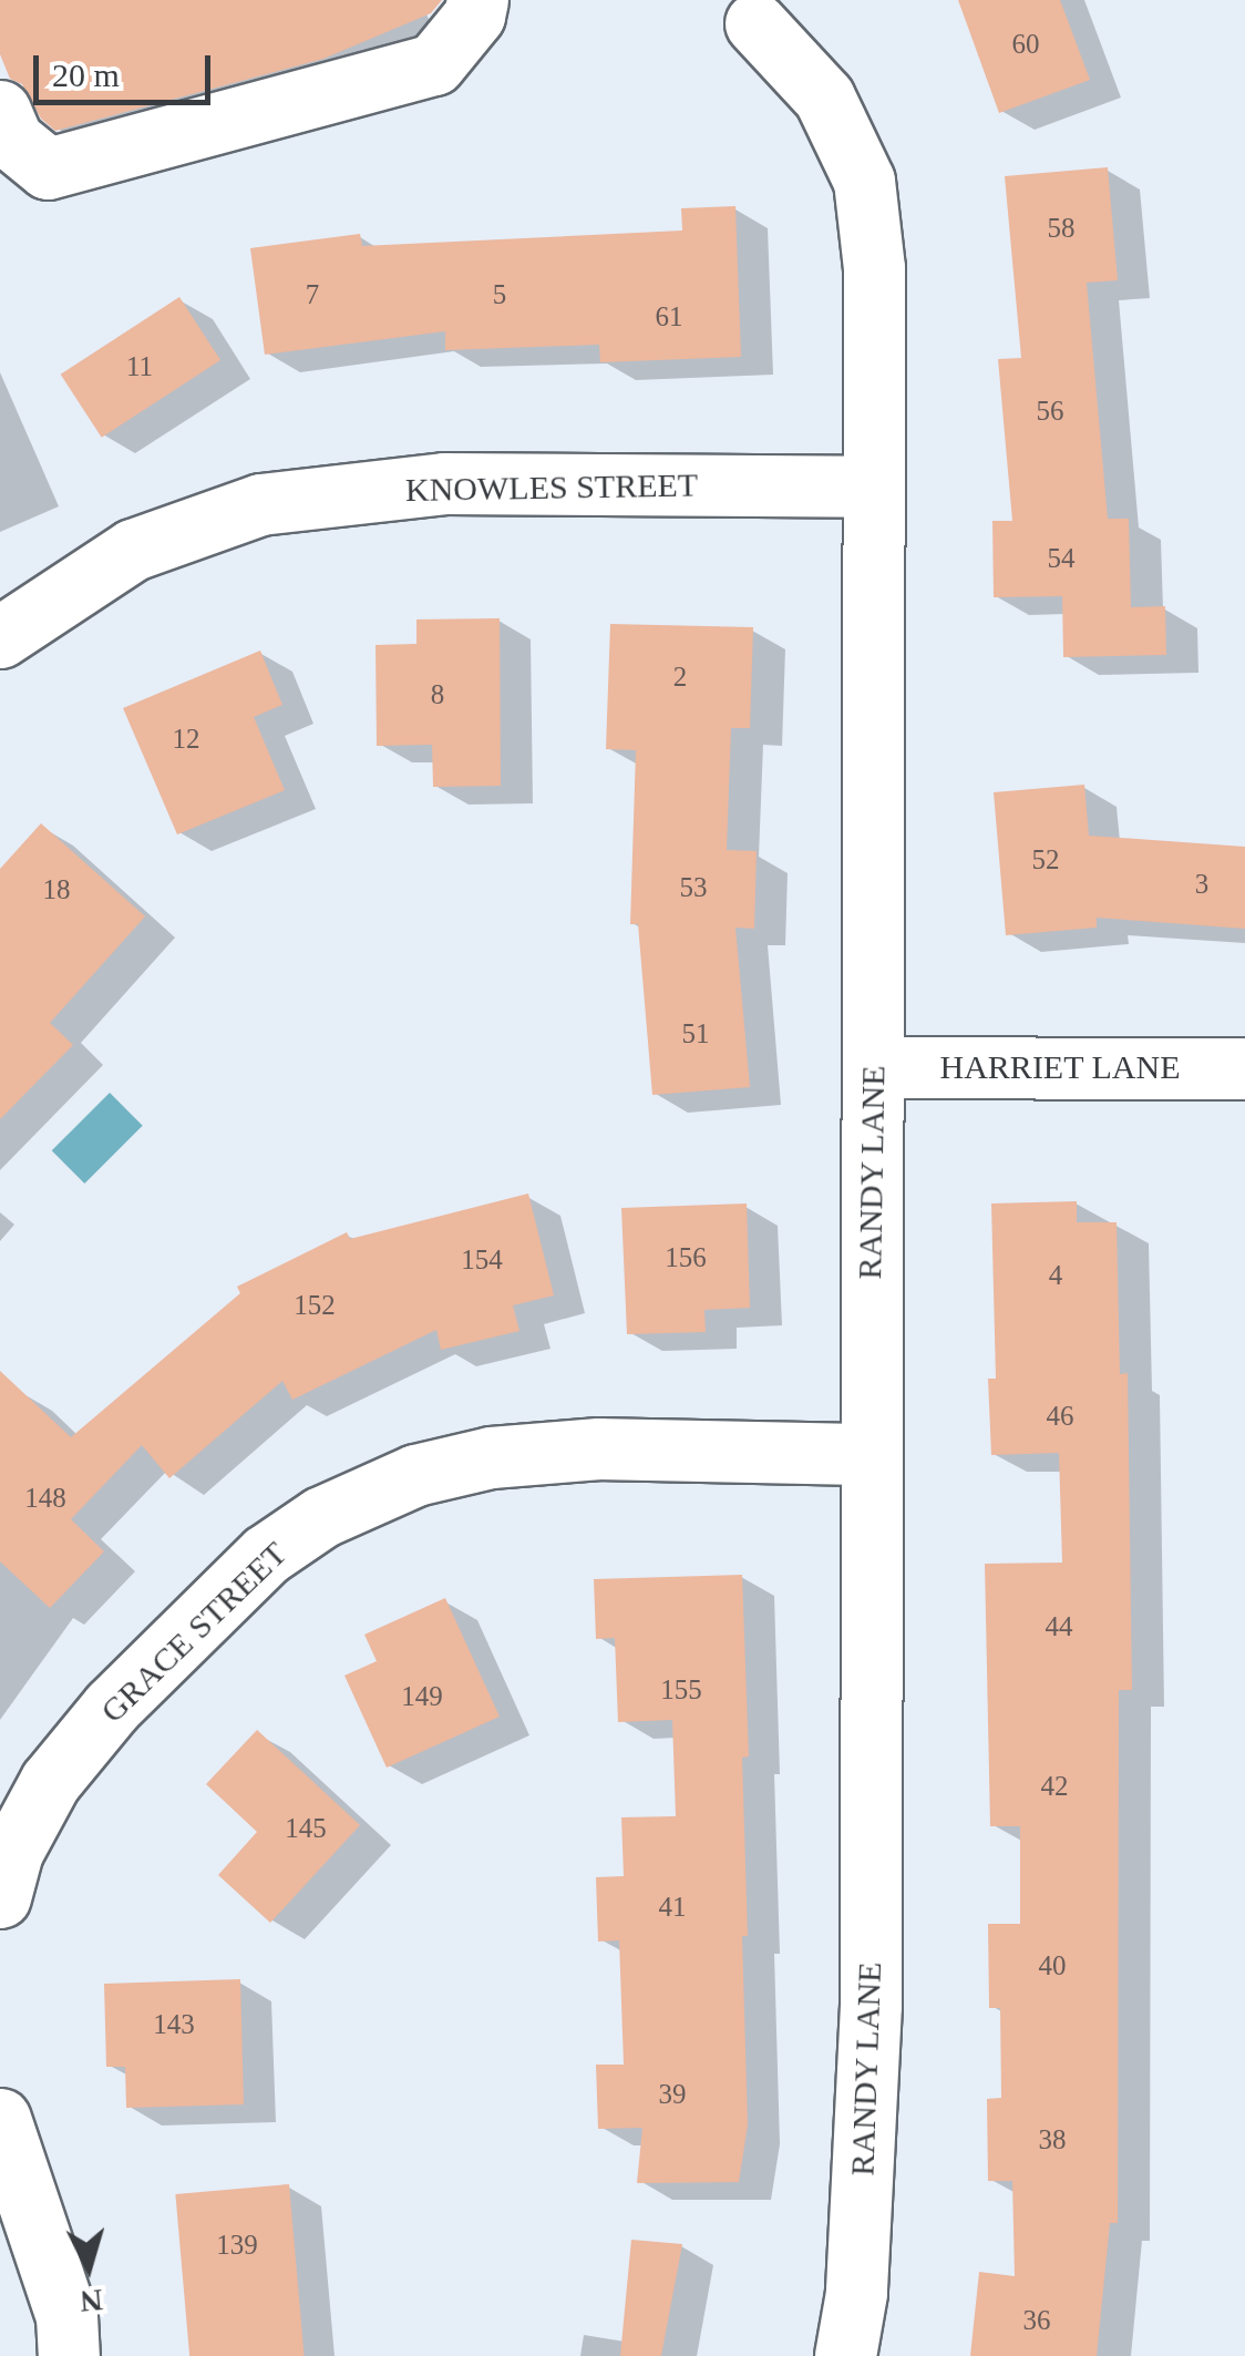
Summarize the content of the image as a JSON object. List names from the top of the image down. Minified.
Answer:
{"streets":{"street":["KNOWLES STREET","HARRIET LANE","RANDY LANE","GRACE STREET"]},"crossings":[["KNOWLES STREET","RANDY LANE"],["HARRIET LANE","RANDY LANE"],["RANDY LANE","GRACE STREET"]],"house_numbers":["60","58","7","5","61","11","56","54","2","8","12","52","3","53","18","51","156","154","4","152","46","148","44","155","149","42","145","41","40","143","39","38","139","36"],"scale_bar":"20 m","north":"bottom"}
